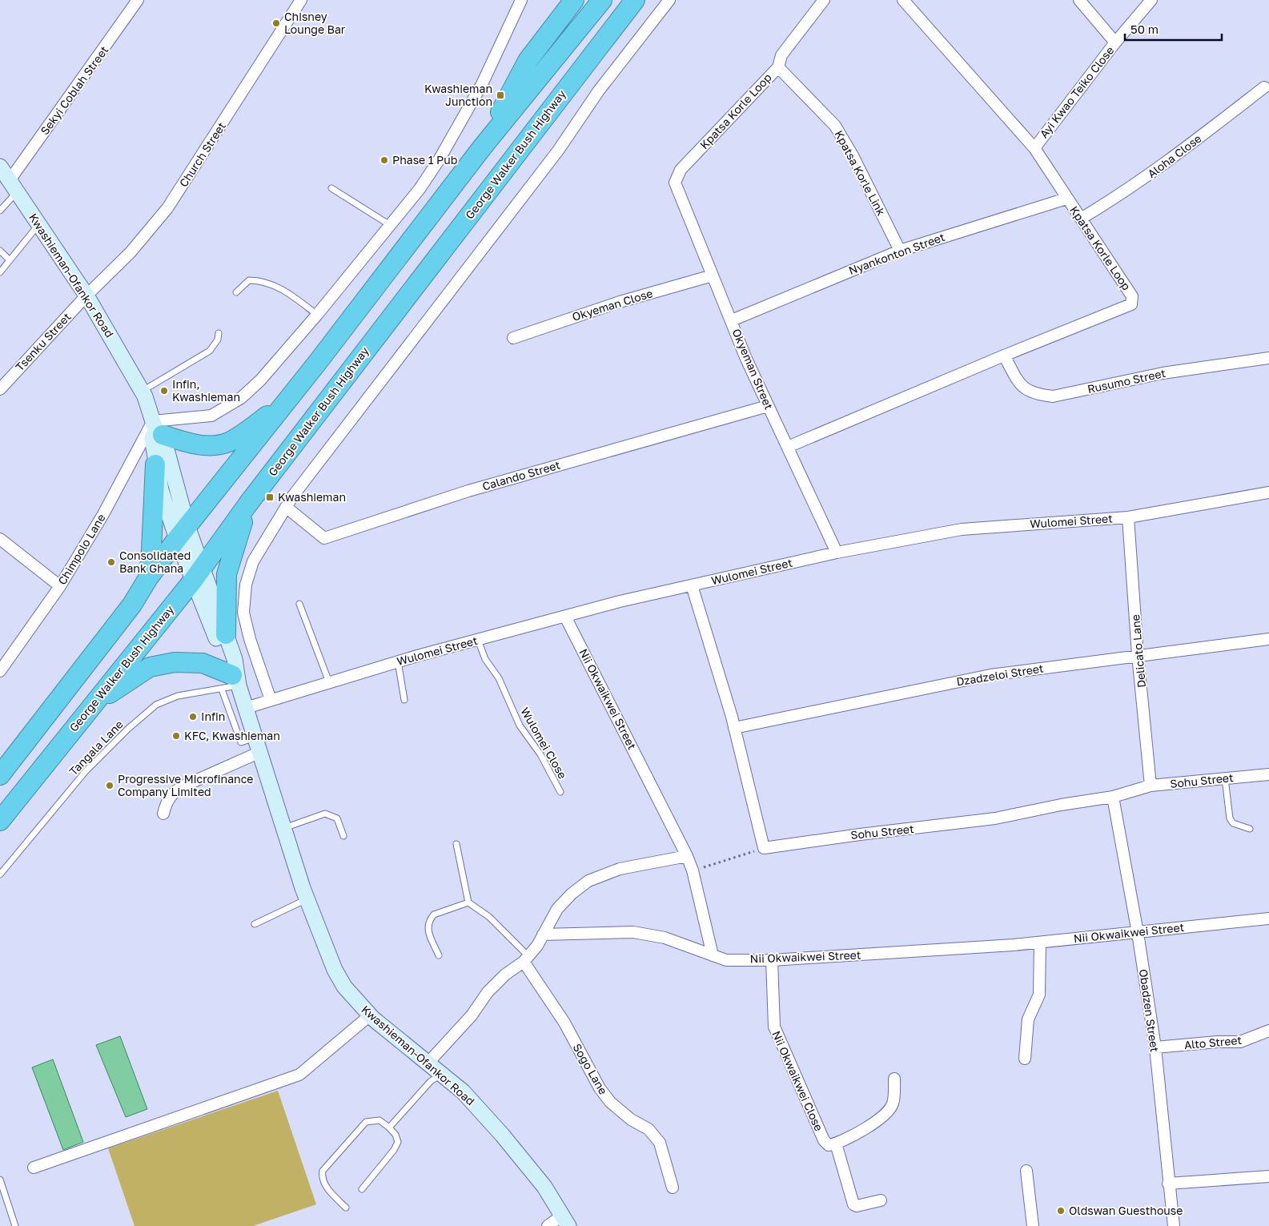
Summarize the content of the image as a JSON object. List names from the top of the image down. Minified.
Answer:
{"streets":{"highway":["George Walker Bush Highway"],"main road":["Kwashieman-Ofankor Road"],"street":["Sekyi Coblah Street","Ayi Kwao Teiko Close","Kpatsa Korle Loop","Church Street","Aloha Close","Kpatsa Korle Link","Nyankonton Street","Okyeman Close","Tsenku Street","Okyeman Street","Rusumo Street","Calando Street","Wulomei Street","Chimpolo Lane","Delicato Lane","Dzadzeloi Street","Nii Okwaikwei Street","Sohu Street","Obadzen Street","Alto Street","Sogo Lane","Nii Okwaikwei Close"],"lane":["Wulomei Close","Tangala Lane"]},"crossings":[["Sekyi Coblah Street","Kwashieman-Ofankor Road"],["Ayi Kwao Teiko Close","Kpatsa Korle Loop"],["Kpatsa Korle Loop","Aloha Close"],["Kpatsa Korle Loop","Kpatsa Korle Link"],["Kpatsa Korle Loop","Nyankonton Street"],["Kpatsa Korle Loop","Okyeman Street"],["Kpatsa Korle Loop","Rusumo Street"],["Church Street","Kwashieman-Ofankor Road"],["Church Street","Tsenku Street"],["George Walker Bush Highway","Kwashieman-Ofankor Road"],["Kpatsa Korle Link","Nyankonton Street"],["Nyankonton Street","Okyeman Street"],["Kwashieman-Ofankor Road","Tsenku Street"],["Kwashieman-Ofankor Road","Wulomei Street"],["Kwashieman-Ofankor Road","Chimpolo Lane"],["Kwashieman-Ofankor Road","Tangala Lane"],["Okyeman Close","Okyeman Street"],["Okyeman Street","Calando Street"],["Okyeman Street","Wulomei Street"],["Wulomei Street","Delicato Lane"],["Wulomei Street","Nii Okwaikwei Street"],["Wulomei Street","Wulomei Close"],["Delicato Lane","Dzadzeloi Street"],["Delicato Lane","Sohu Street"],["Nii Okwaikwei Street","Obadzen Street"],["Nii Okwaikwei Street","Nii Okwaikwei Close"],["Sohu Street","Obadzen Street"],["Obadzen Street","Alto Street"]],"places":{"other":["Chisney Lounge Bar","Phase 1 Pub","Infin, Kwashieman","Consolidated Bank Ghana","Infin","KFC, Kwashieman","Progressive Microfinance Company Limited","Oldswan Guesthouse"],"transit":["Kwashieman Junction","Kwashieman"]},"scale_bar":"50 m"}
